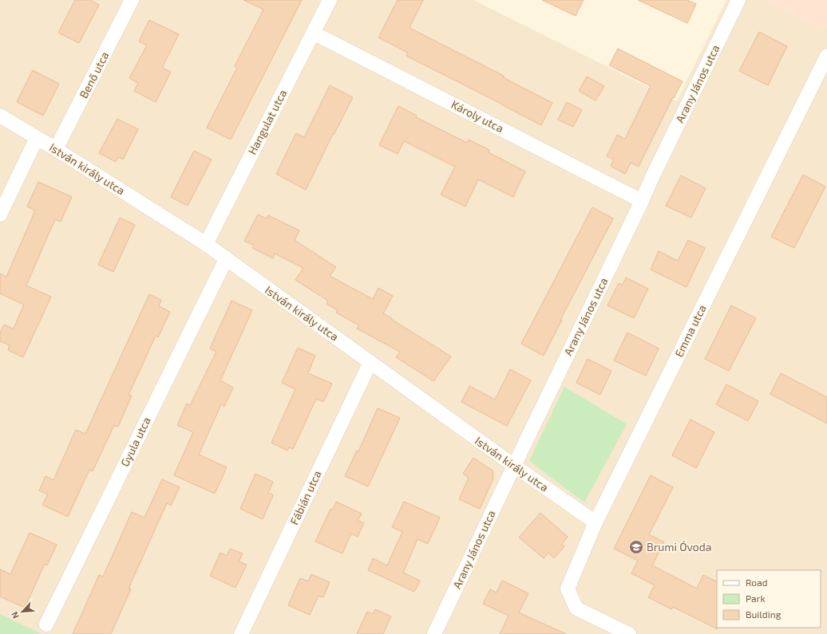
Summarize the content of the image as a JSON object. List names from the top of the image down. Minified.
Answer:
{"streets":{"street":["Benő utca","Arany János utca","Károly utca","Hangulat utca","István király utca","Emma utca","Gyula utca","Fábián utca"]},"crossings":[["Benő utca","István király utca"],["Arany János utca","Károly utca"],["Arany János utca","István király utca"],["Károly utca","Hangulat utca"],["Hangulat utca","István király utca"],["István király utca","Emma utca"],["István király utca","Gyula utca"],["István király utca","Fábián utca"]],"places":{"school or university":["Brumi Óvoda"]},"legend":["Road","Park","Building"],"north":"bottom left"}
